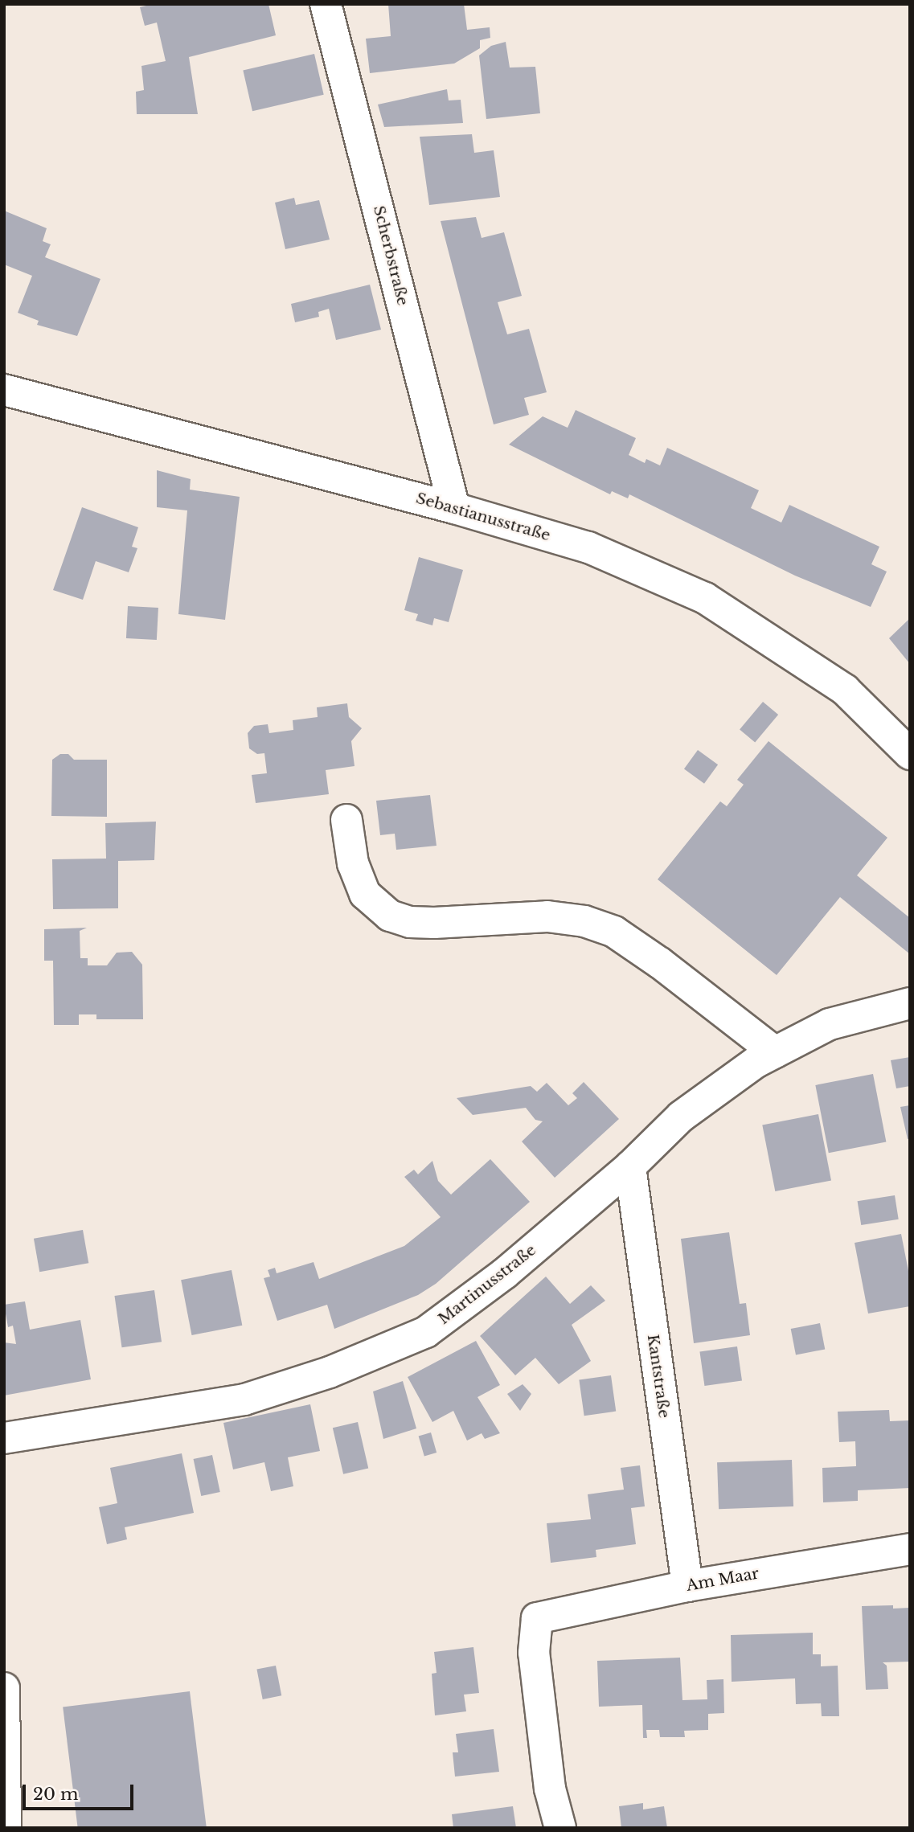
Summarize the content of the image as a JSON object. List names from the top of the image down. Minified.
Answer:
{"streets":{"street":["Scherbstraße","Sebastianusstraße","Martinusstraße","Kantstraße","Am Maar"]},"crossings":[["Scherbstraße","Sebastianusstraße"],["Martinusstraße","Kantstraße"],["Kantstraße","Am Maar"]],"scale_bar":"20 m"}
